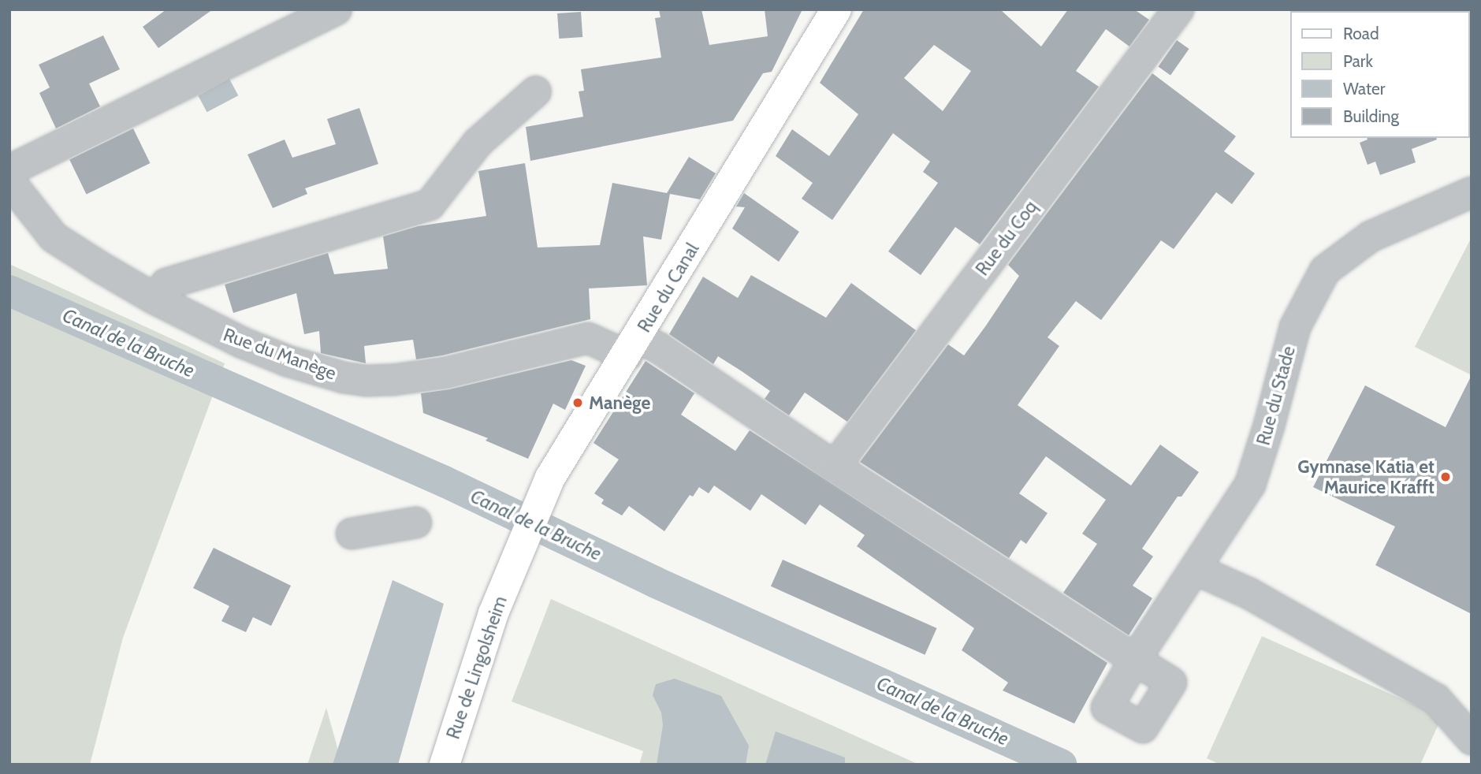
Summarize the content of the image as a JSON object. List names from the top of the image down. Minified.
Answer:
{"streets":{"main road":["Rue du Canal","Rue de Lingolsheim"],"street":["Rue du Coq","Rue du Manège","Rue du Stade"]},"crossings":[["Rue du Coq","Rue du Stade"],["Rue du Canal","Rue du Manège"],["Rue du Canal","Rue de Lingolsheim"]],"water":["Canal de la Bruche"],"places":["Manège","Gymnase Katia et Maurice Krafft"],"legend":["Road","Park","Water","Building"]}
